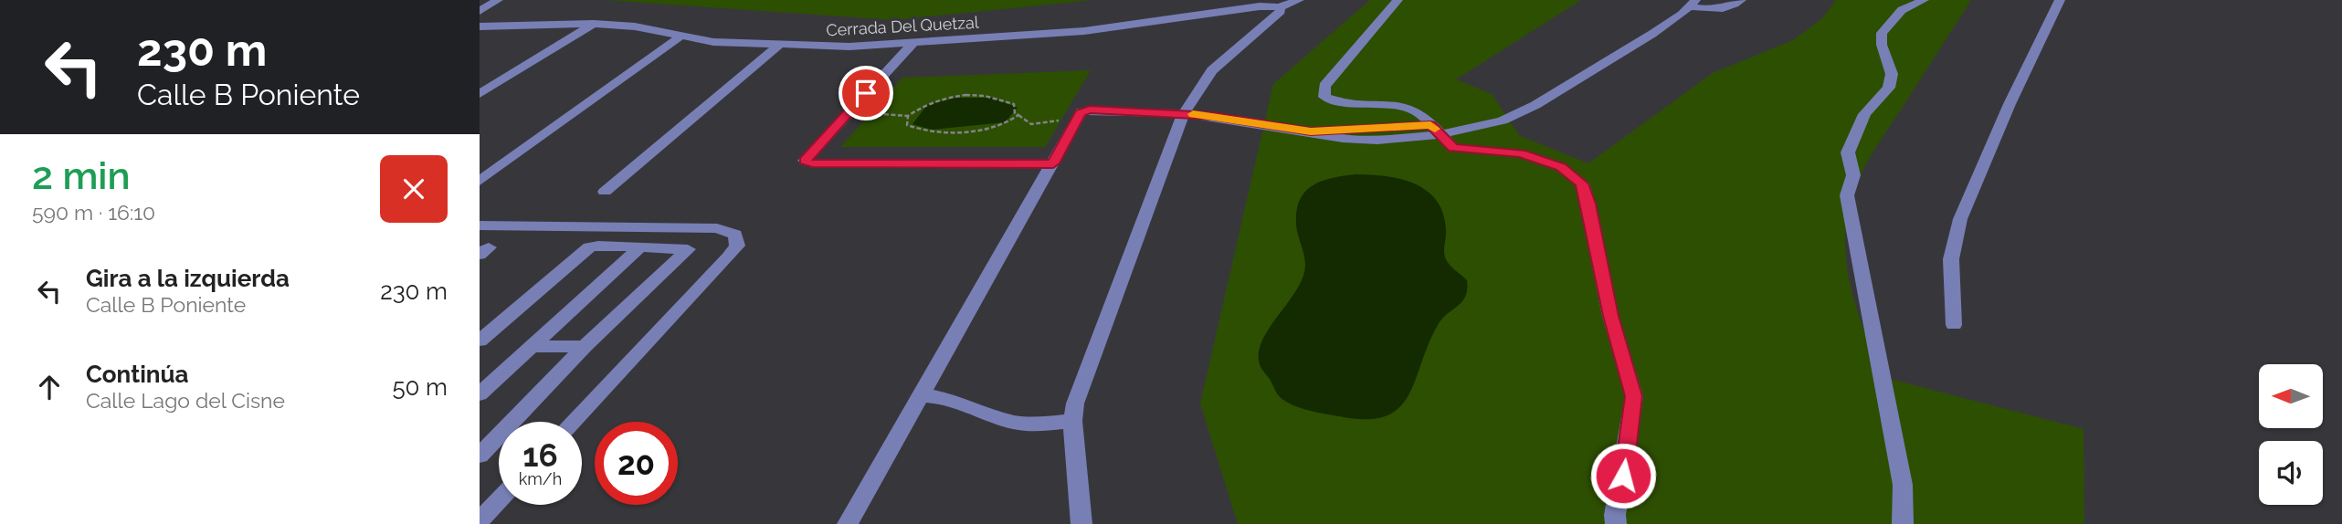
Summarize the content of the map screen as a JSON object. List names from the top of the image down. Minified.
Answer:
{"streets":{"street":["Cerrada Del Quetzal"]},"north":"left","page":{"turn":["230 m","Calle B Poniente"],"heading":["2 min","590 m · 16:10"],"list":[{"name":"Gira a la izquierda","note":"Calle B Poniente","value":"230 m"},{"name":"Continúa","note":"Calle Lago del Cisne","value":"50 m"}],"speed":"16 km/h","limit":"20"}}
